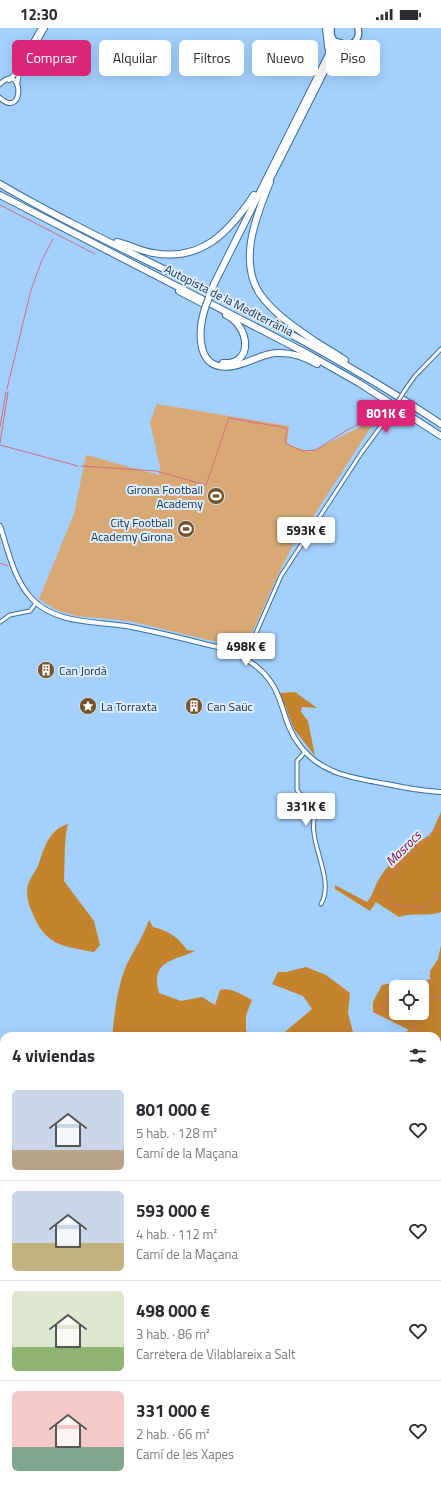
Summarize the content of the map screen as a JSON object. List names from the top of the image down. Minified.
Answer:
{"streets":{"highway":["Autopista de la Mediterrània"]},"water":["Masrocs"],"places":{"sports":["Girona Football Academy","City Football Academy Girona"],"building":["Can Jordà","Can Saüc"],"place":["La Torraxta"]},"page":{"status":"12:30","chip":["Comprar","Alquilar","Filtros","Nuevo","Piso"],"price":["801K €","593K €","498K €","331K €"],"heading":"4 viviendas","list":[{"name":"801 000 €","note":"5 hab. · 128 m² · Camí de la Maçana"},{"name":"593 000 €","note":"4 hab. · 112 m² · Camí de la Maçana"},{"name":"498 000 €","note":"3 hab. · 86 m² · Carretera de Vilablareix a Salt"},{"name":"331 000 €","note":"2 hab. · 66 m² · Camí de les Xapes"}]}}
